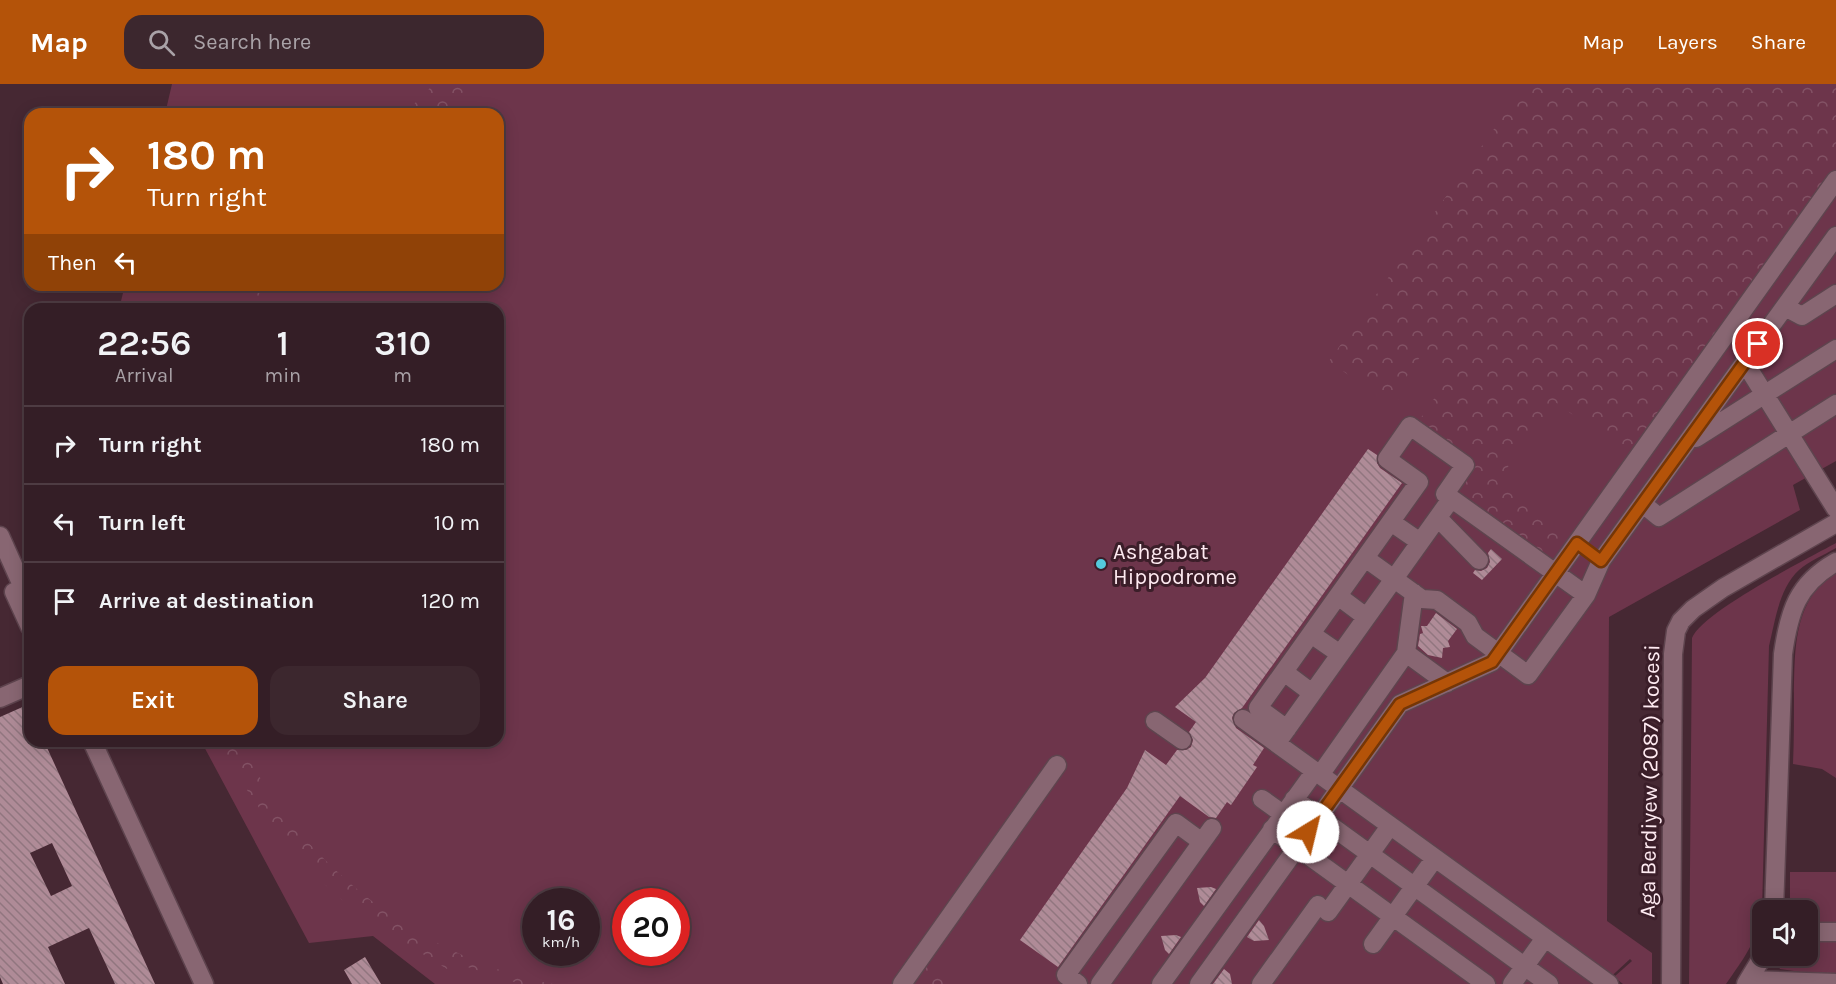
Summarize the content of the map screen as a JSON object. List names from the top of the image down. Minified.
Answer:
{"streets":{"street":["Aga Berdiyew (2087) kocesi"]},"places":["Ashgabat Hippodrome"],"page":{"header":"Map","search":"Search here","nav":["Map","Layers","Share"],"turn":["180 m","Turn right"],"then":"Then","eta":["22:56","Arrival","1","min","310","m"],"list":[{"name":"Turn right","value":"180 m"},{"name":"Turn left","value":"10 m"},{"name":"Arrive at destination","value":"120 m"}],"buttons":["Exit","Share"],"speed":"16 km/h","limit":"20"}}
